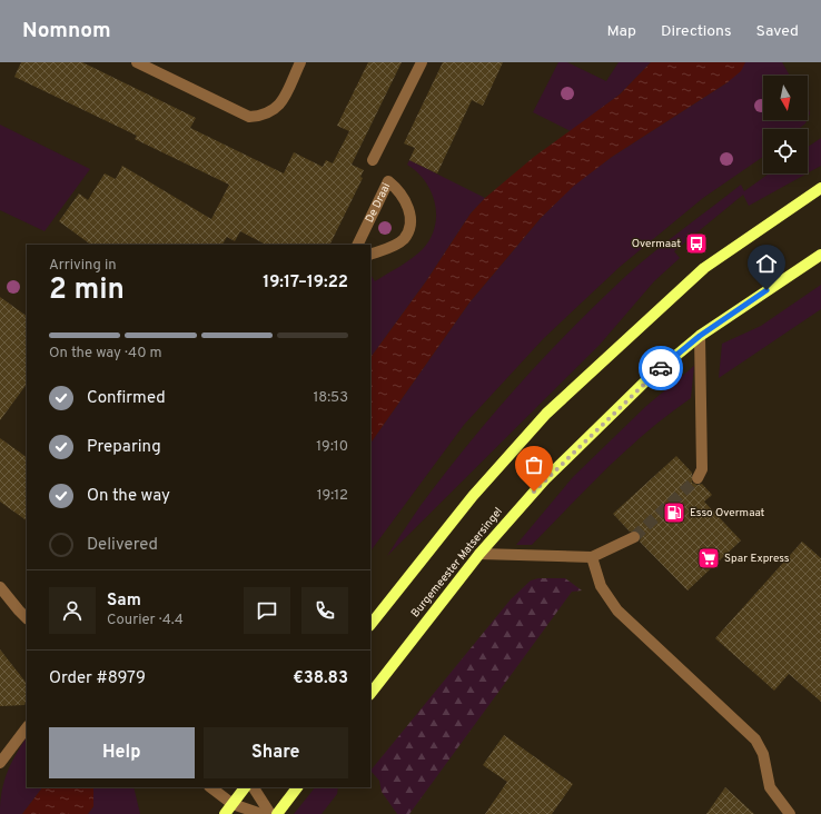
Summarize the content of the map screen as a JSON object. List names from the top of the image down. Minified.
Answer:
{"streets":{"main road":["Burgemeester Matsersingel"],"street":["De Draai"]},"places":{"bus stop":["Overmaat"],"fuel station":["Esso Overmaat"],"supermarket":["Spar Express"]},"north":"bottom","page":{"header":"Nomnom","nav":["Map","Directions","Saved"],"heading":["2 min","Arriving in","19:17–19:22"],"panel":["Sam","Courier · 4.4","Order #8979","€38.83"],"bar":"On the way · 40 m","list":[["Confirmed","18:53"],["Preparing","19:10"],["On the way","19:12"],"Delivered"],"buttons":["Help","Share"]}}
